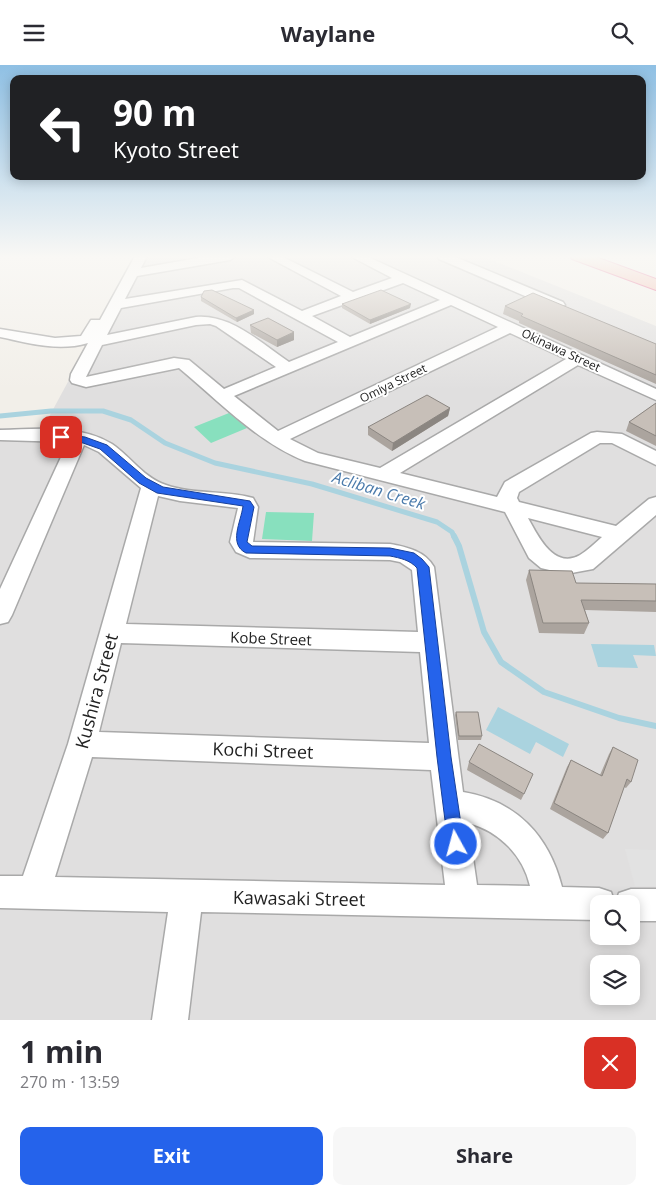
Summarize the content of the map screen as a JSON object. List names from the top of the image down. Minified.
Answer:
{"streets":{"street":["Okinawa Street","Omiya Street","Kobe Street","Kushira Street","Kochi Street","Kawasaki Street"]},"crossings":[["Okinawa Street","Omiya Street"],["Kobe Street","Kushira Street"],["Kushira Street","Kochi Street"],["Kushira Street","Kawasaki Street"]],"water":["Acliban Creek"],"page":{"header":"Waylane","turn":["90 m","Kyoto Street"],"heading":["1 min","270 m · 13:59"],"buttons":["Exit","Share"]}}
